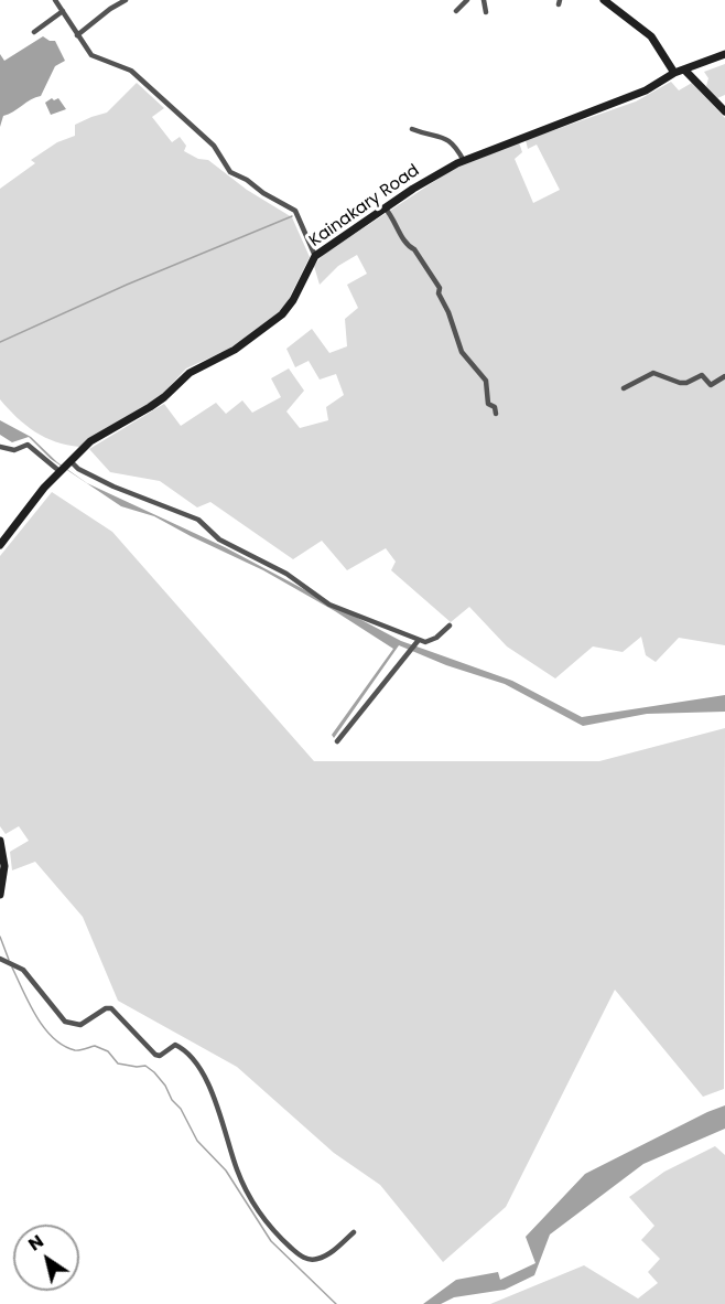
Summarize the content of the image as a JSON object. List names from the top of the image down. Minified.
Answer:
{"streets":{"main road":["Kainakary Road"]},"north":"top left"}
